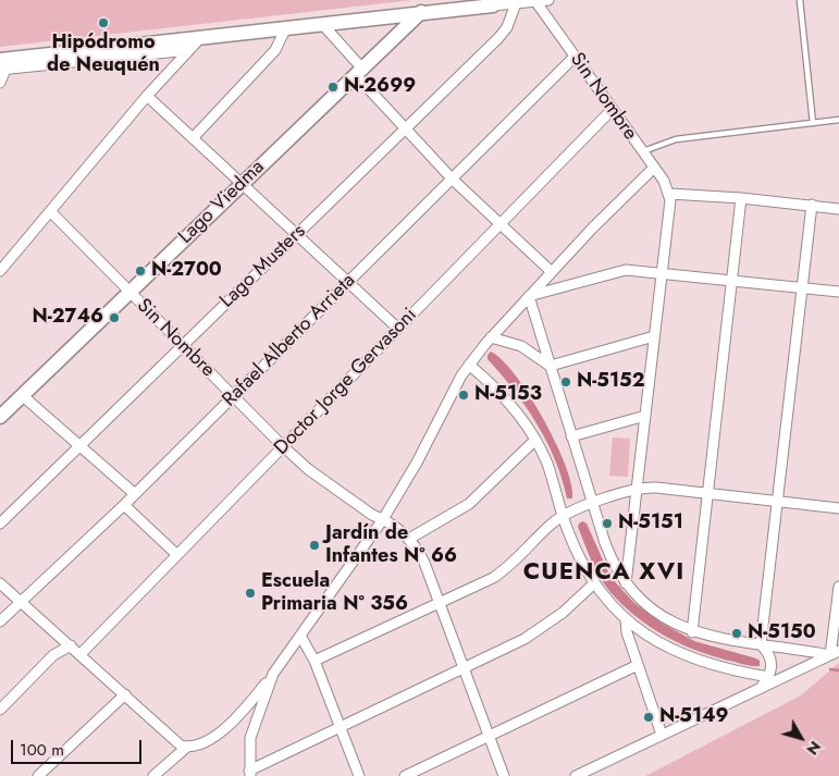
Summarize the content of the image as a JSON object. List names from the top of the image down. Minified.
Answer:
{"streets":{"main road":["Lago Viedma"],"street":["Sin Nombre","Lago Musters","Rafael Alberto Arrieta","Doctor Jorge Gervasoni"]},"crossings":[["Sin Nombre","Lago Viedma"],["Sin Nombre","Lago Musters"],["Sin Nombre","Rafael Alberto Arrieta"],["Sin Nombre","Doctor Jorge Gervasoni"]],"districts":["CUENCA XVI"],"places":["Hipódromo de Neuquén","N-2699","N-2700","N-2746","N-5152","N-5153","N-5151","Jardín de Infantes N° 66","Escuela Primaria N° 356","N-5150","N-5149"],"scale_bar":"100 m","north":"bottom right"}
